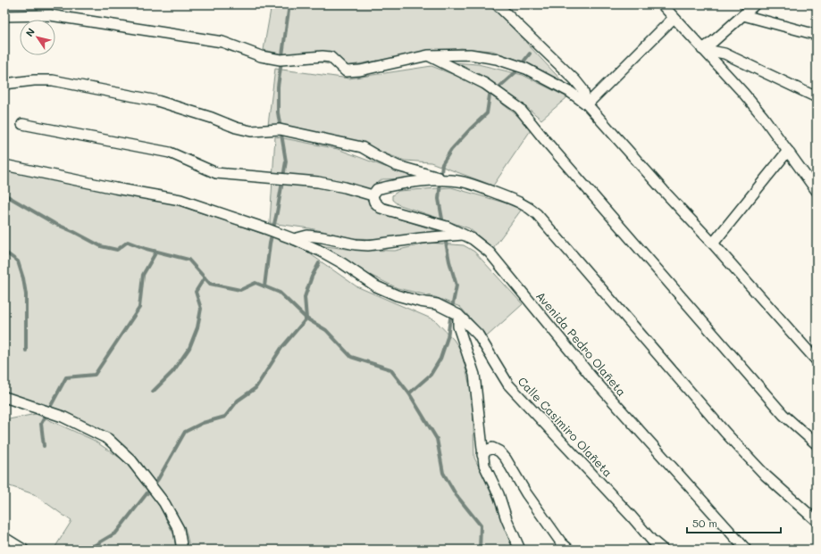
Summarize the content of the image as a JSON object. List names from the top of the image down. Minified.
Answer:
{"streets":{"street":["Avenida Pedro Olañeta","Calle Casimiro Olañeta"]},"scale_bar":"50 m","north":"top left"}
